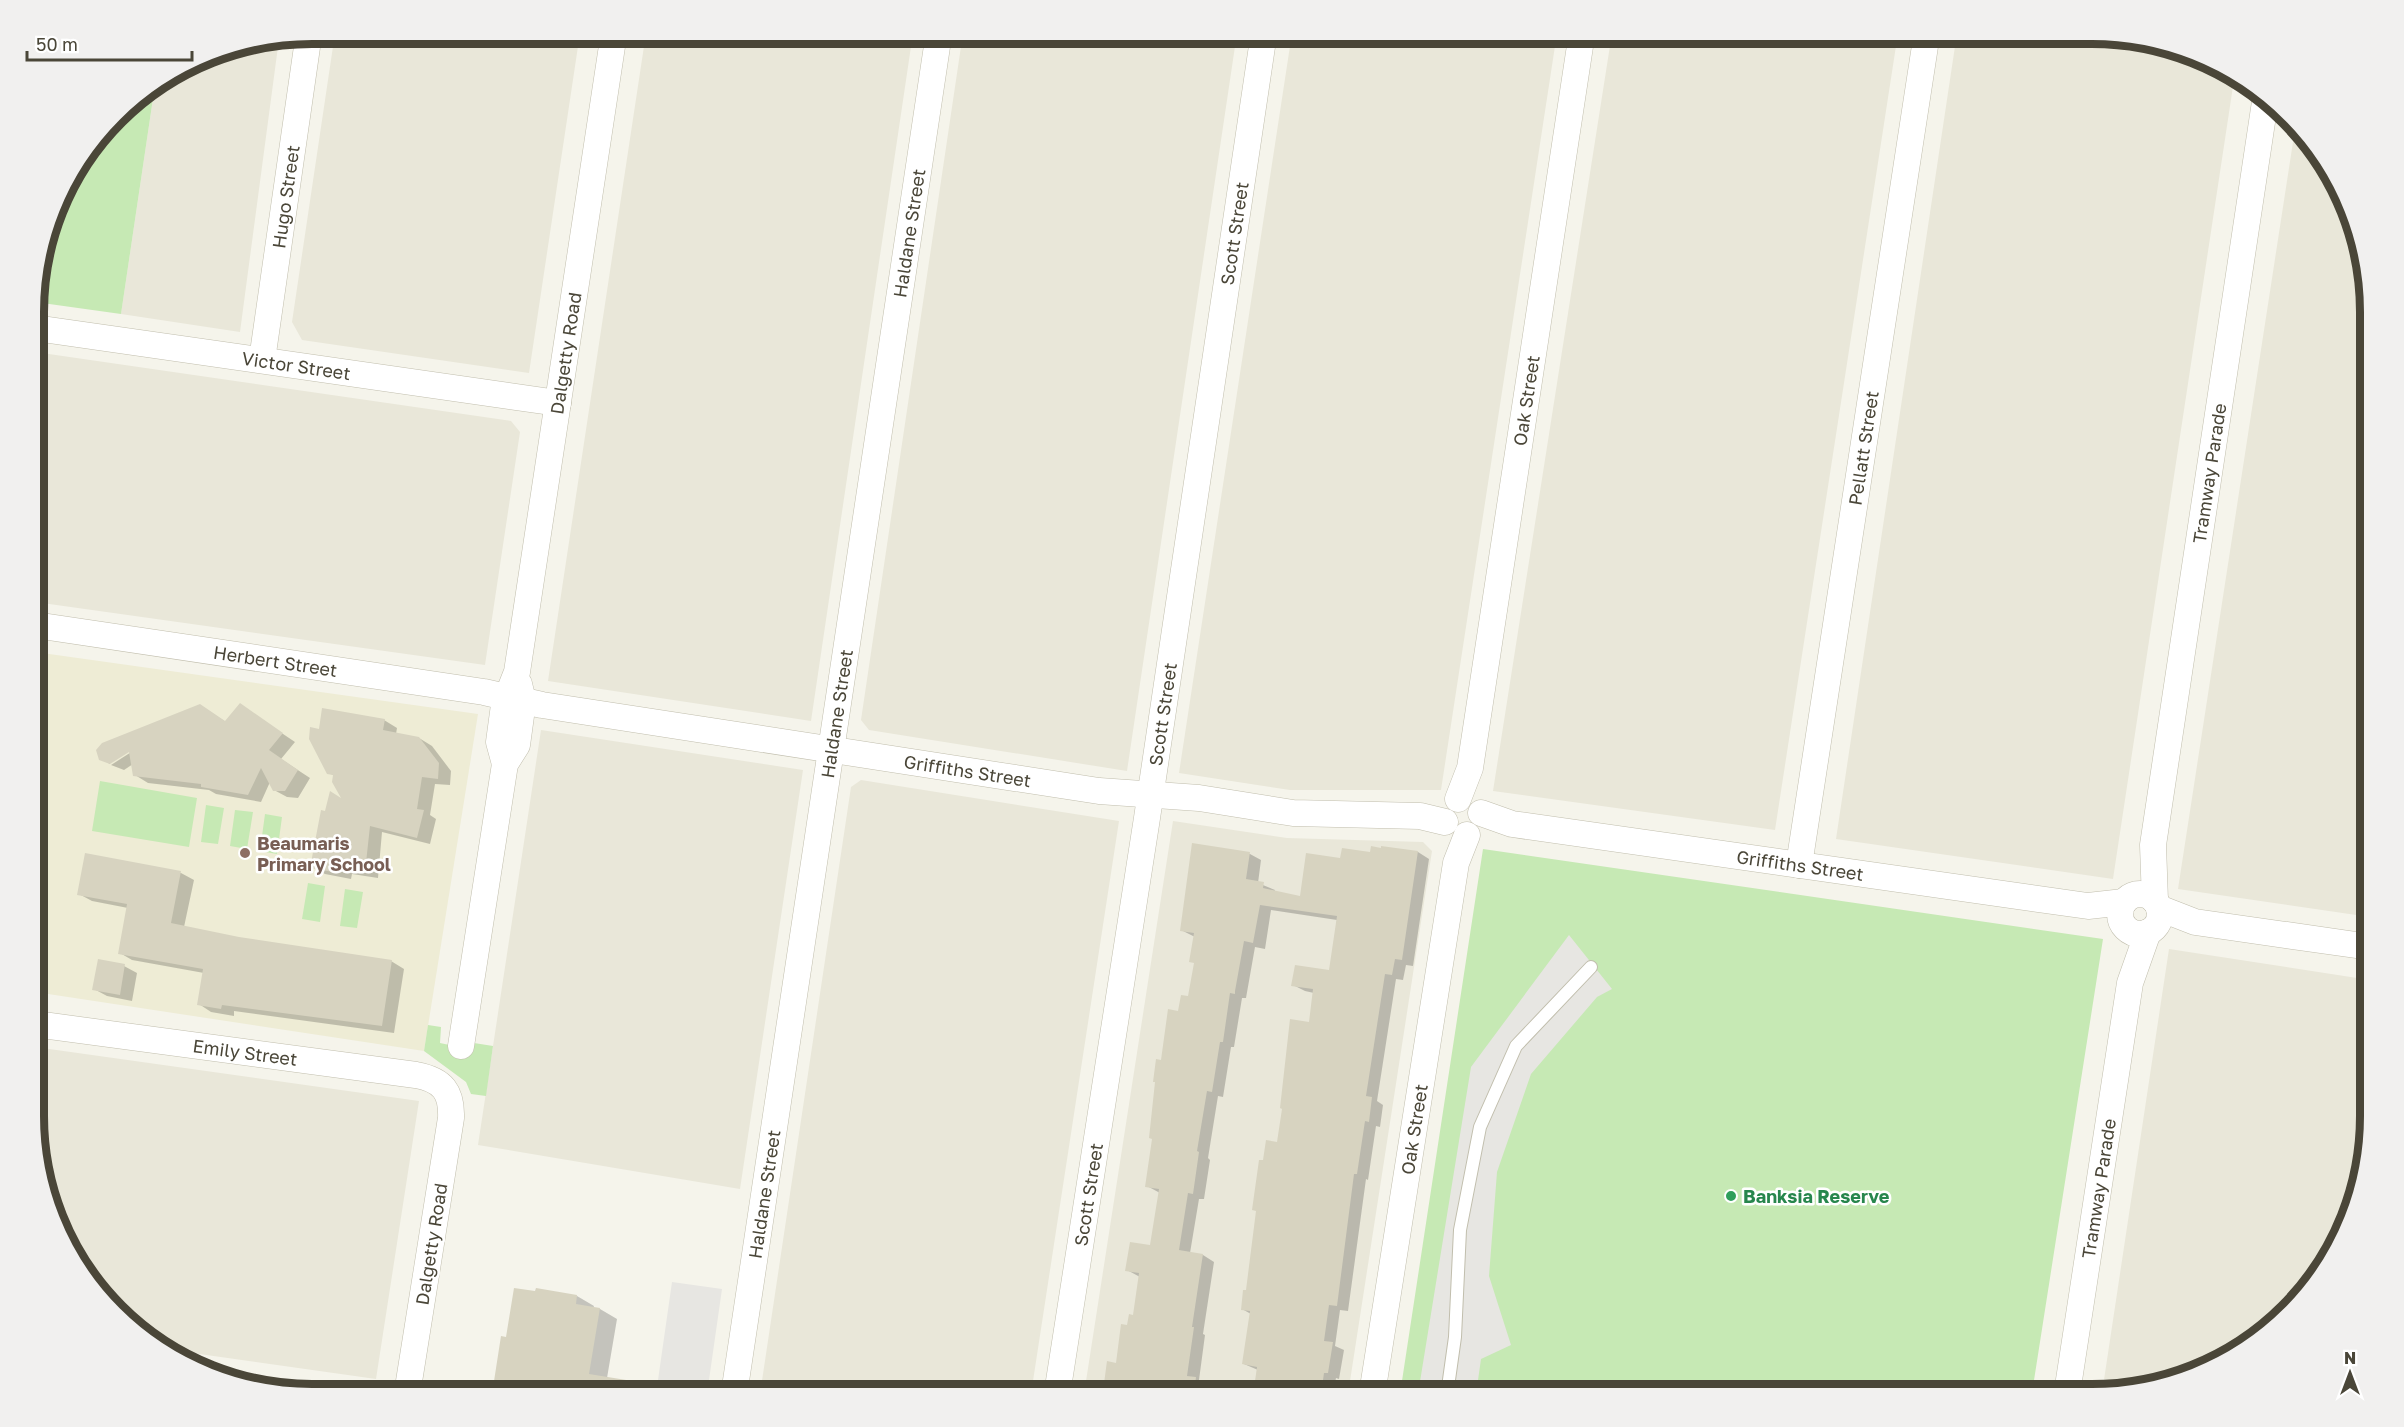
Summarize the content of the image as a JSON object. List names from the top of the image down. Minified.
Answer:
{"streets":{"street":["Hugo Street","Haldane Street","Scott Street","Dalgetty Road","Victor Street","Oak Street","Pellatt Street","Tramway Parade","Herbert Street","Griffiths Street","Emily Street"]},"crossings":[["Hugo Street","Victor Street"],["Haldane Street","Griffiths Street"],["Scott Street","Griffiths Street"],["Dalgetty Road","Victor Street"],["Dalgetty Road","Herbert Street"],["Dalgetty Road","Griffiths Street"],["Dalgetty Road","Emily Street"],["Oak Street","Griffiths Street"],["Pellatt Street","Griffiths Street"],["Tramway Parade","Griffiths Street"],["Herbert Street","Griffiths Street"]],"places":["Beaumaris Primary School","Banksia Reserve"],"scale_bar":"50 m","north":"top"}
